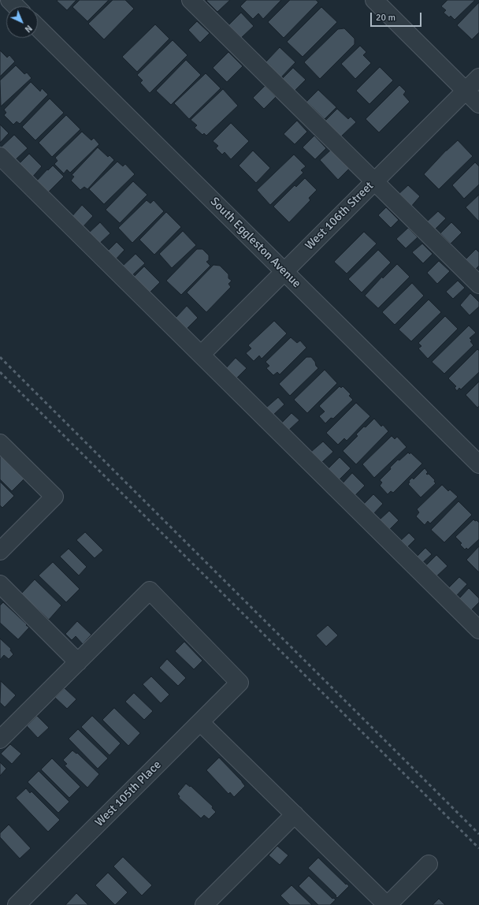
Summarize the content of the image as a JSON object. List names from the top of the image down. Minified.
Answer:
{"streets":{"street":["West 106th Street","South Eggleston Avenue","West 105th Place"]},"crossings":[["West 106th Street","South Eggleston Avenue"]],"scale_bar":"20 m","north":"bottom right"}
